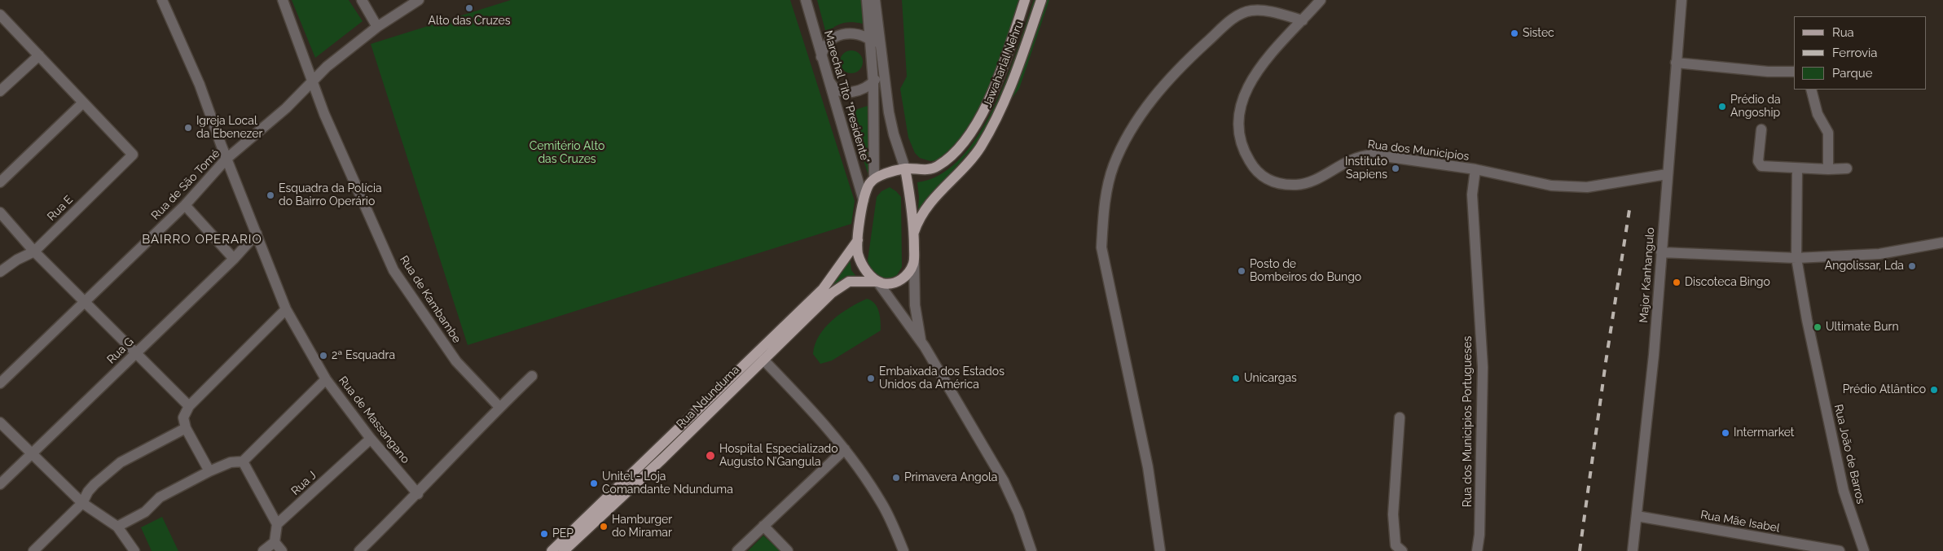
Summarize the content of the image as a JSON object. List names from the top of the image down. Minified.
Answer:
{"streets":{"main road":["Jawaharlal Nehru","Rua Ndunduma"],"street":["Marechal Tito \"Presidente\"","Rua dos Municipios","Rua de São Tomé","Rua E","Major Kanhangulo","Rua de Kambambe","Rua G","Rua de Massangano","Rua dos Municipios Portugueses","Rua João de Barros","Rua J","Rua Mãe Isabel"]},"crossings":[["Rua dos Municipios","Major Kanhangulo"],["Rua dos Municipios","Rua dos Municipios Portugueses"],["Rua de São Tomé","Rua de Kambambe"],["Rua de São Tomé","Rua de Massangano"],["Major Kanhangulo","Rua Mãe Isabel"],["Rua G","Rua de Massangano"],["Rua de Massangano","Rua J"]],"districts":["BAIRRO OPERARIO"],"parks":["Cemitério Alto das Cruzes"],"places":["Alto das Cruzes","Sistec","Prédio da Angoship","Igreja Local da Ebenezer","Instituto Sapiens","Esquadra da Polícia do Bairro Operário","Angolissar, Lda","Posto de Bombeiros do Bungo","Discoteca Bingo","Ultimate Burn","2ª Esquadra","Embaixada dos Estados Unidos da América","Unicargas","Prédio Atlântico","Intermarket","Hospital Especializado Augusto N’Gangula","Primavera Angola","Unitel - Loja Comandante Ndunduma","Hamburger do Miramar","PEP"],"legend":["Rua","Ferrovia","Parque"]}
